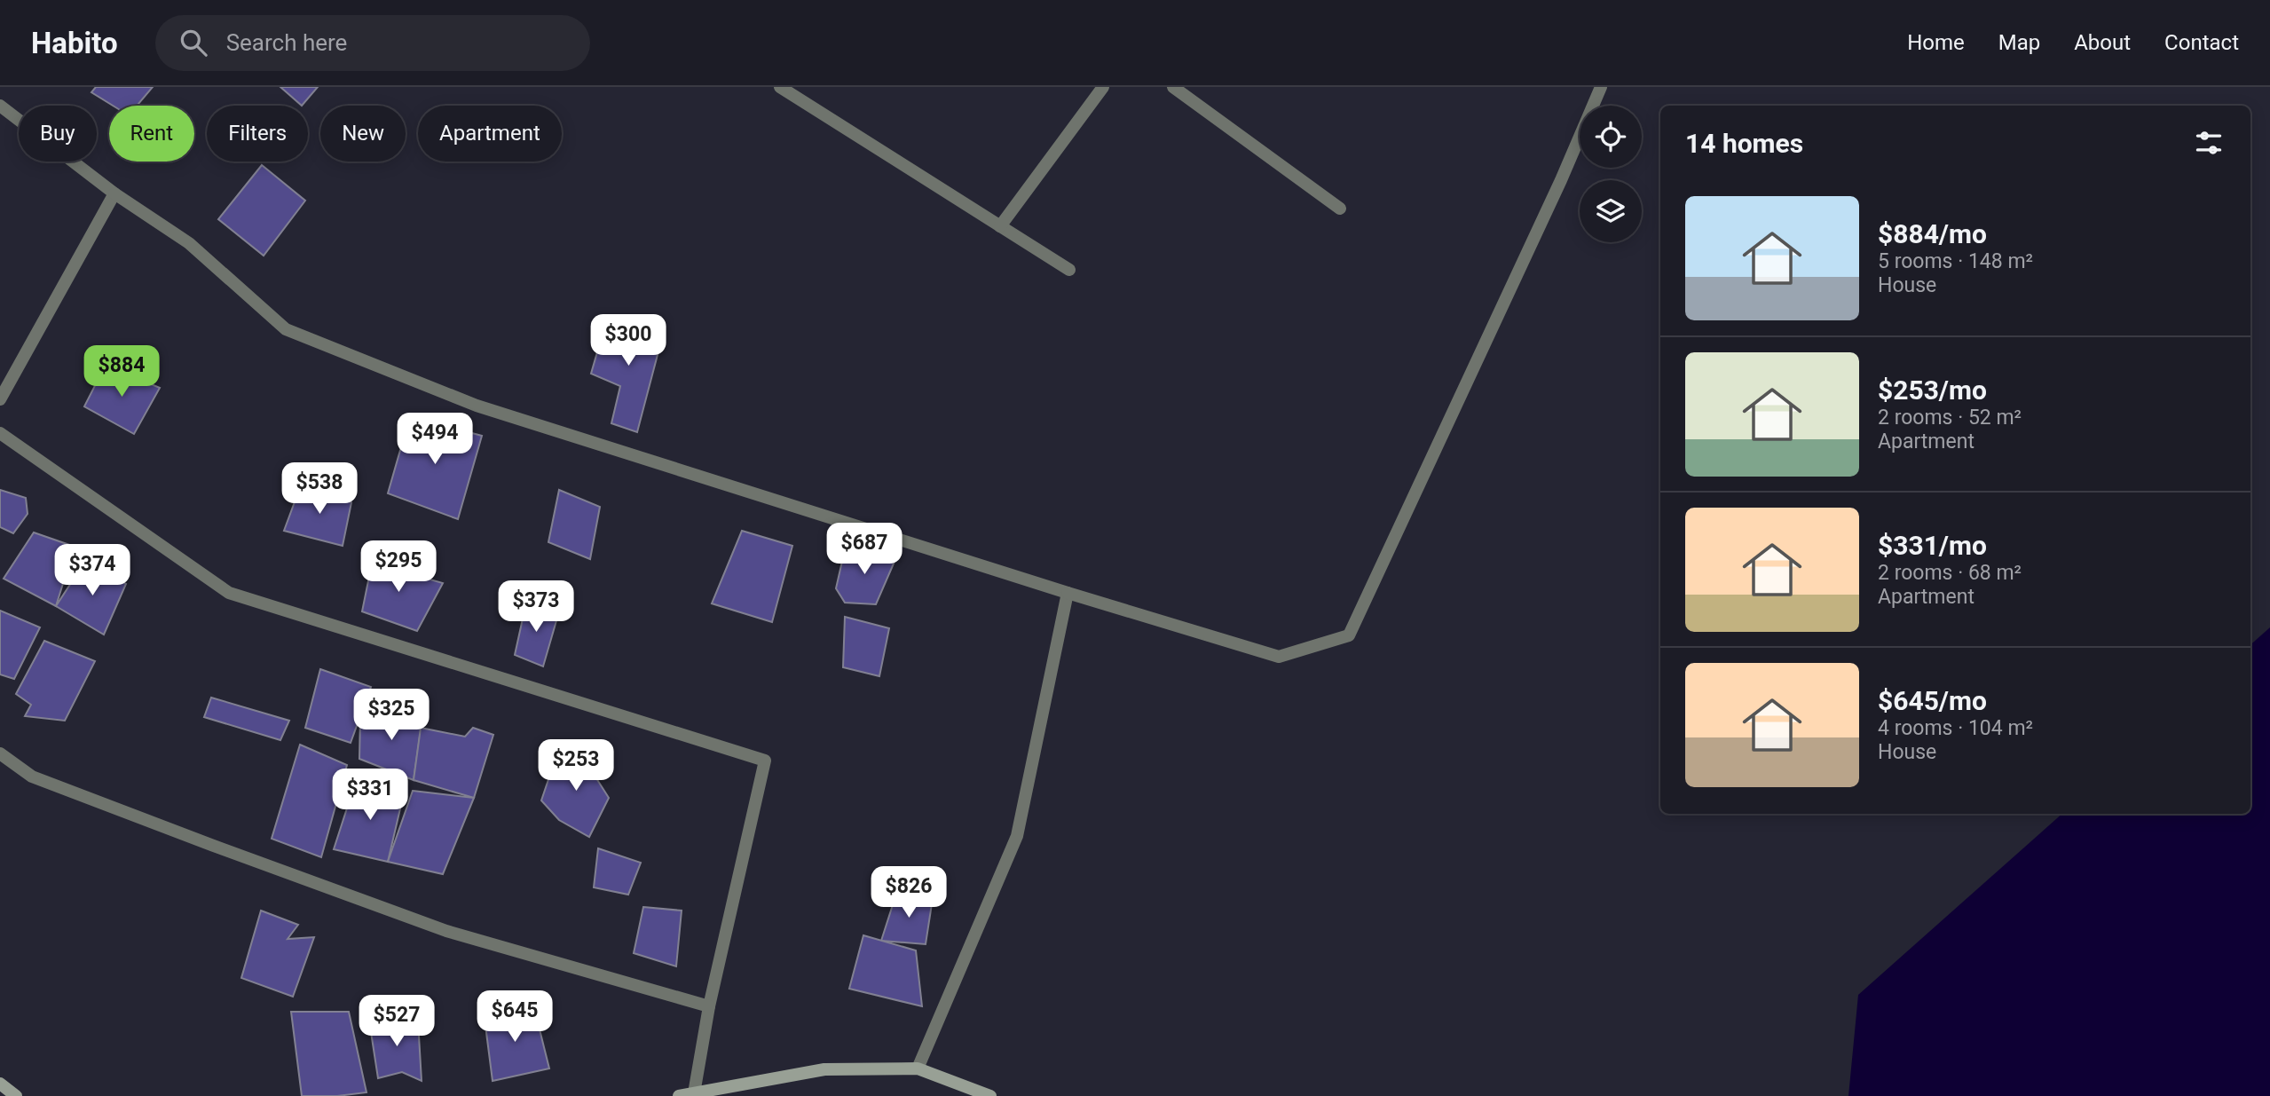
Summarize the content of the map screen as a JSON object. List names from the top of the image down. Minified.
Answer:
{"page":{"header":"Habito","search":"Search here","nav":["Home","Map","About","Contact"],"chip":["Buy","Rent","Filters","New","Apartment"],"heading":"14 homes","list":[{"name":"$884/mo","note":"5 rooms · 148 m² · House"},{"name":"$253/mo","note":"2 rooms · 52 m² · Apartment"},{"name":"$331/mo","note":"2 rooms · 68 m² · Apartment"},{"name":"$645/mo","note":"4 rooms · 104 m² · House"}],"price":["$300","$884","$494","$538","$687","$295","$374","$373","$325","$253","$331","$826","$645","$527"]}}
